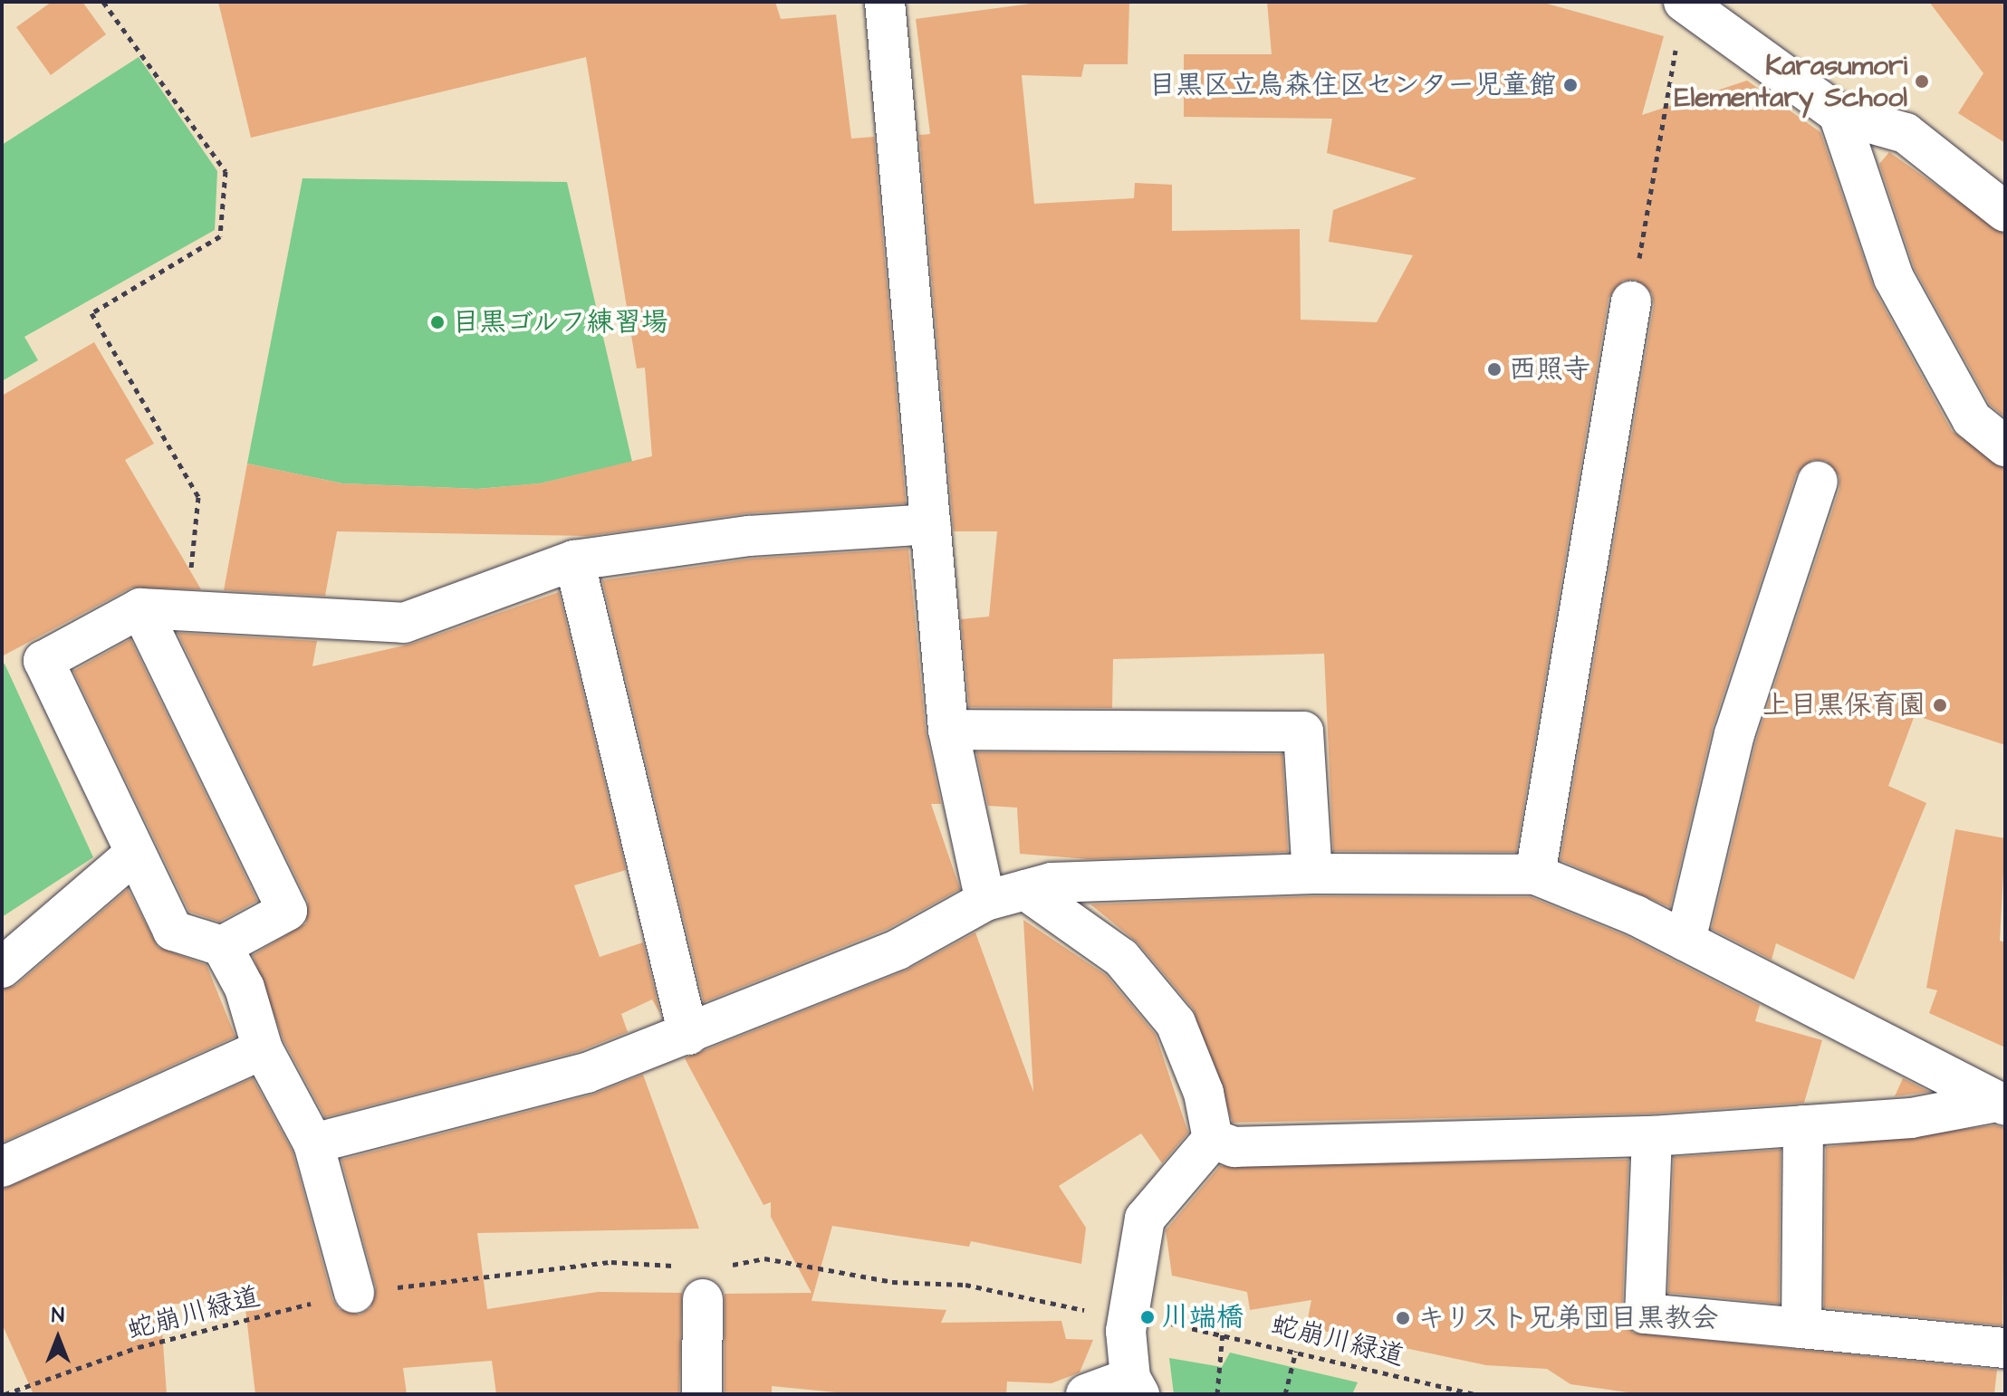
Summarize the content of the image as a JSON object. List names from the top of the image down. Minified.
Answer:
{"streets":{"path":["蛇崩川緑道"]},"places":["Karasumori Elementary School","目黒区立烏森住区センター児童館","目黒ゴルフ練習場","西照寺","上目黒保育園","川端橋","キリスト兄弟団目黒教会"],"north":"top"}
